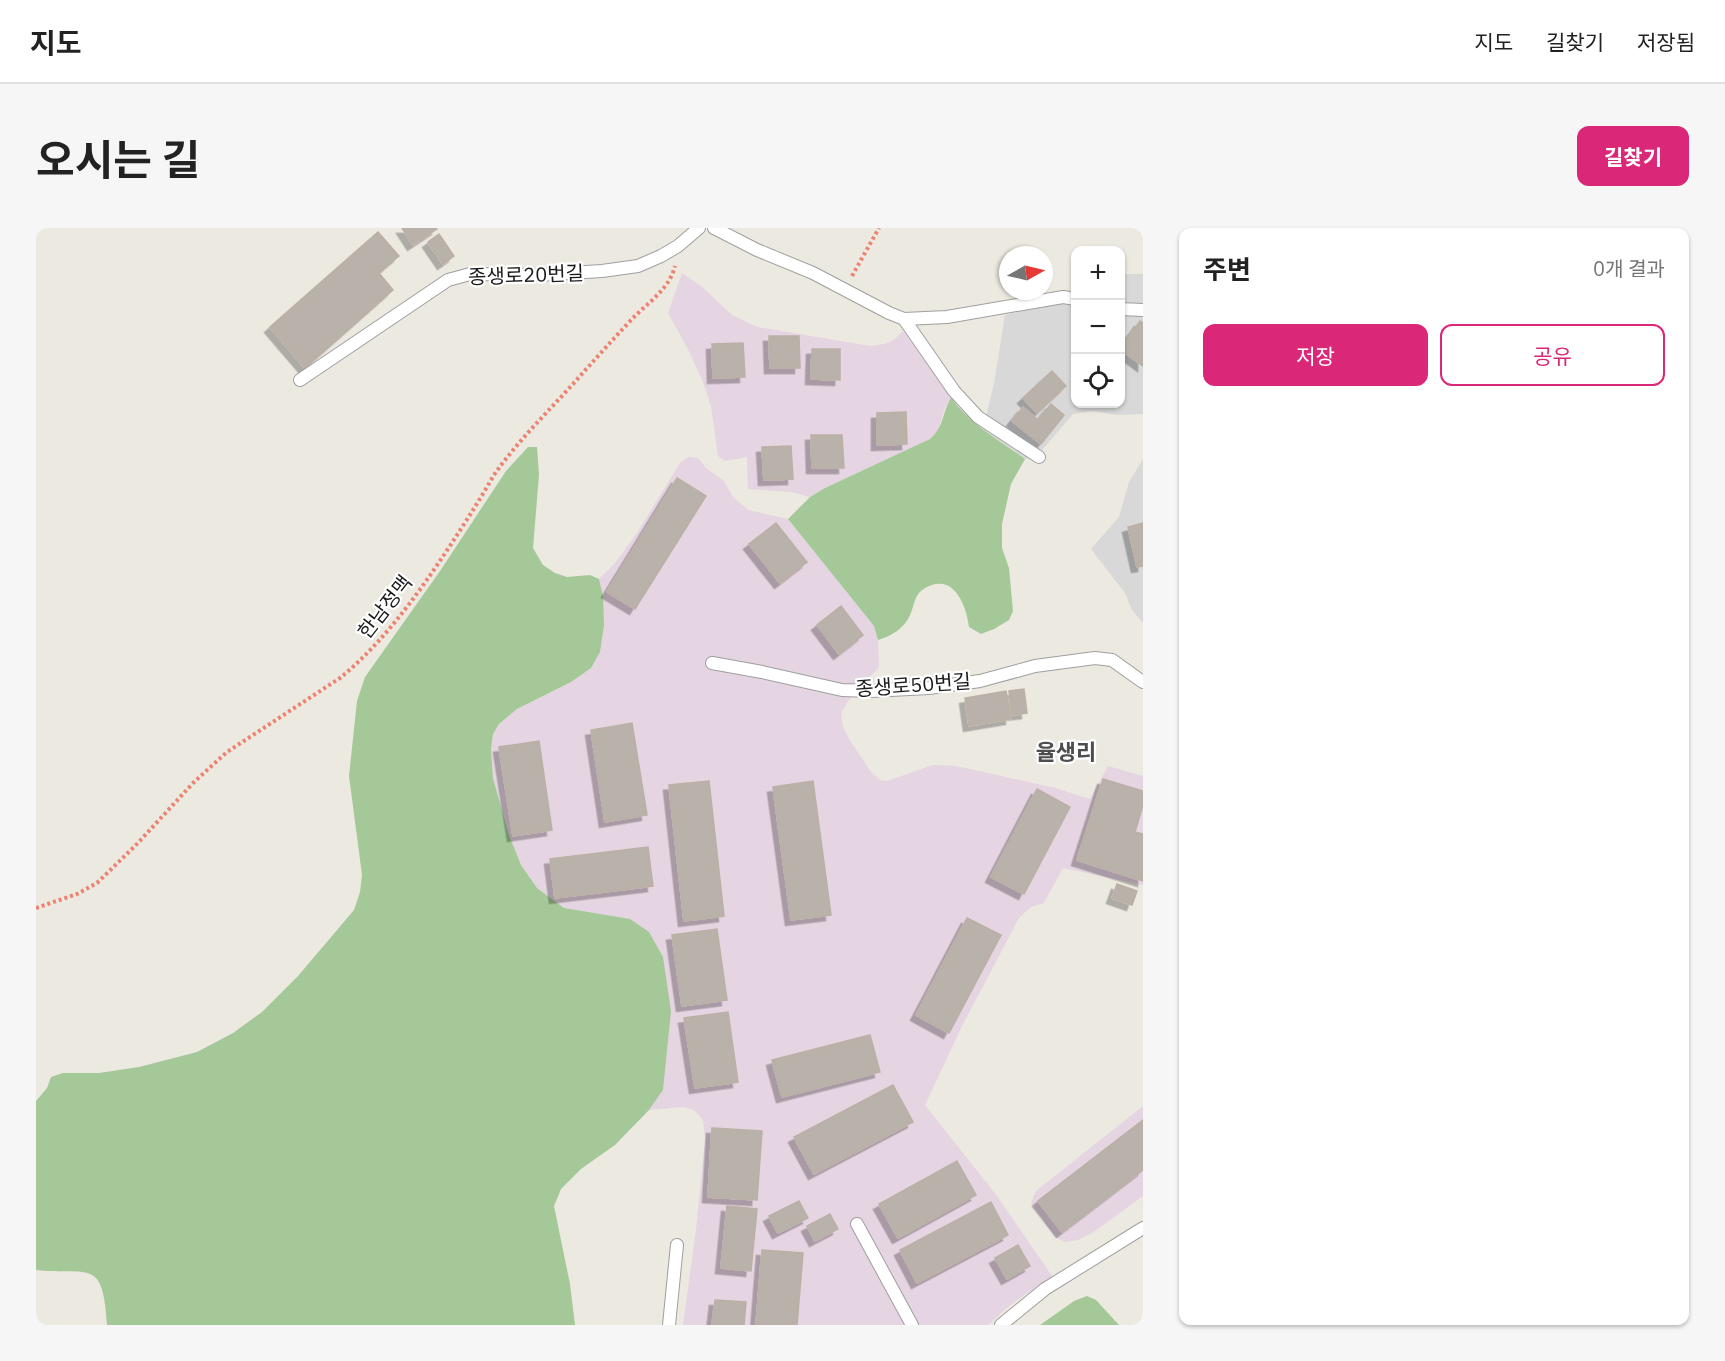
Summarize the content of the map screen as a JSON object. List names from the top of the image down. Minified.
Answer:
{"streets":{"lane":["종생로20번길","종생로50번길"],"path":["한남정맥"]},"crossings":[["종생로20번길","한남정맥"]],"districts":["율생리"],"north":"right","page":{"header":"지도","nav":["지도","길찾기","저장됨"],"title":"오시는 길","buttons":["길찾기",["저장","공유"]],"heading":["주변","0개 결과"],"map_buttons":["+","−"]}}
